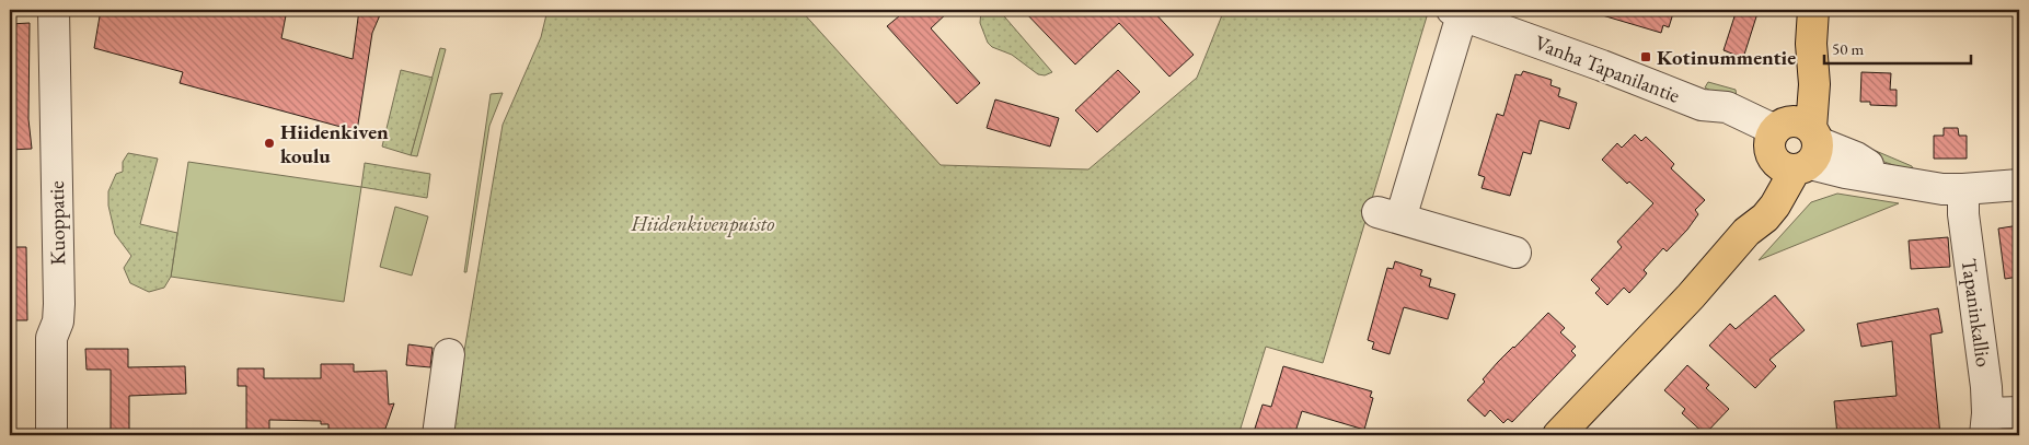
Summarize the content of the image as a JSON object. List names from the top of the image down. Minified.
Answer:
{"streets":{"street":["Vanha Tapanilantie","Kuoppatie","Tapaninkallio"]},"crossings":[["Vanha Tapanilantie","Tapaninkallio"]],"parks":["Hiidenkivenpuisto"],"places":{"transit":["Kotinummentie"],"other":["Hiidenkiven koulu"]},"scale_bar":"50 m"}
